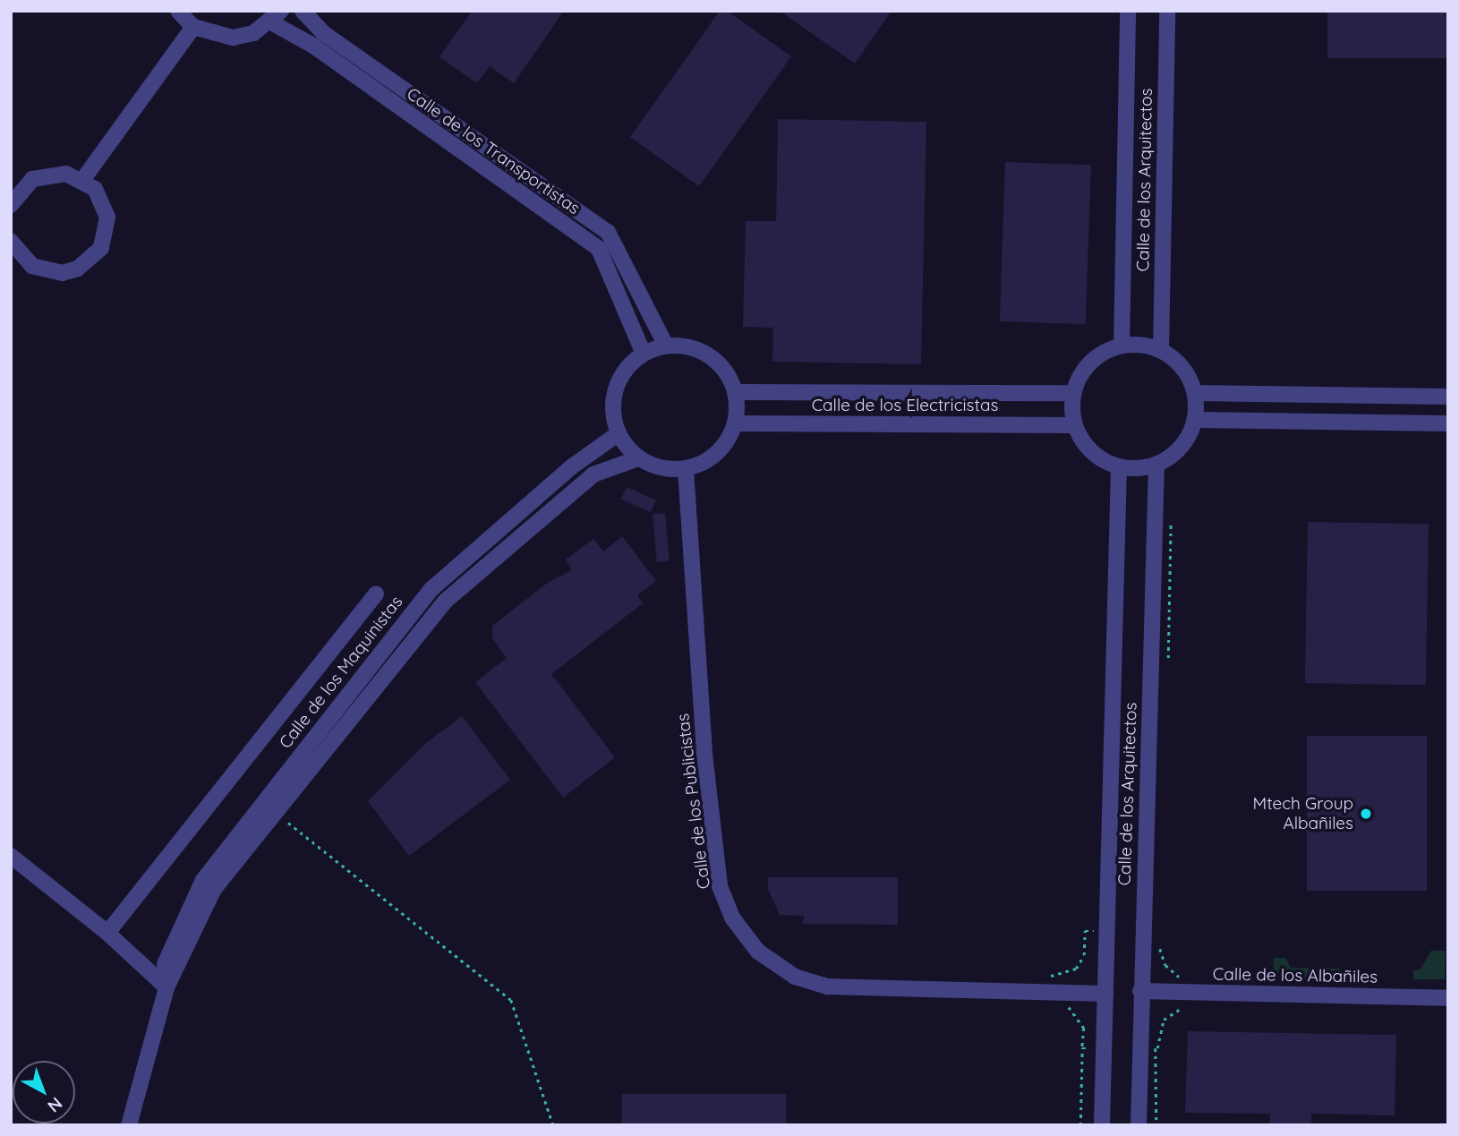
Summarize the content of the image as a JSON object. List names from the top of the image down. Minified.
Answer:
{"streets":{"street":["Calle de los Transportistas","Calle de los Arquitectos","Calle de los Electricistas","Calle de los Maquinistas","Calle de los Publicistas","Calle de los Albañiles"]},"crossings":[["Calle de los Transportistas","Calle de los Electricistas"],["Calle de los Transportistas","Calle de los Maquinistas"],["Calle de los Transportistas","Calle de los Publicistas"],["Calle de los Arquitectos","Calle de los Electricistas"],["Calle de los Arquitectos","Calle de los Publicistas"],["Calle de los Arquitectos","Calle de los Albañiles"],["Calle de los Electricistas","Calle de los Maquinistas"],["Calle de los Electricistas","Calle de los Publicistas"],["Calle de los Maquinistas","Calle de los Publicistas"]],"places":["Mtech Group Albañiles"],"north":"bottom right"}
